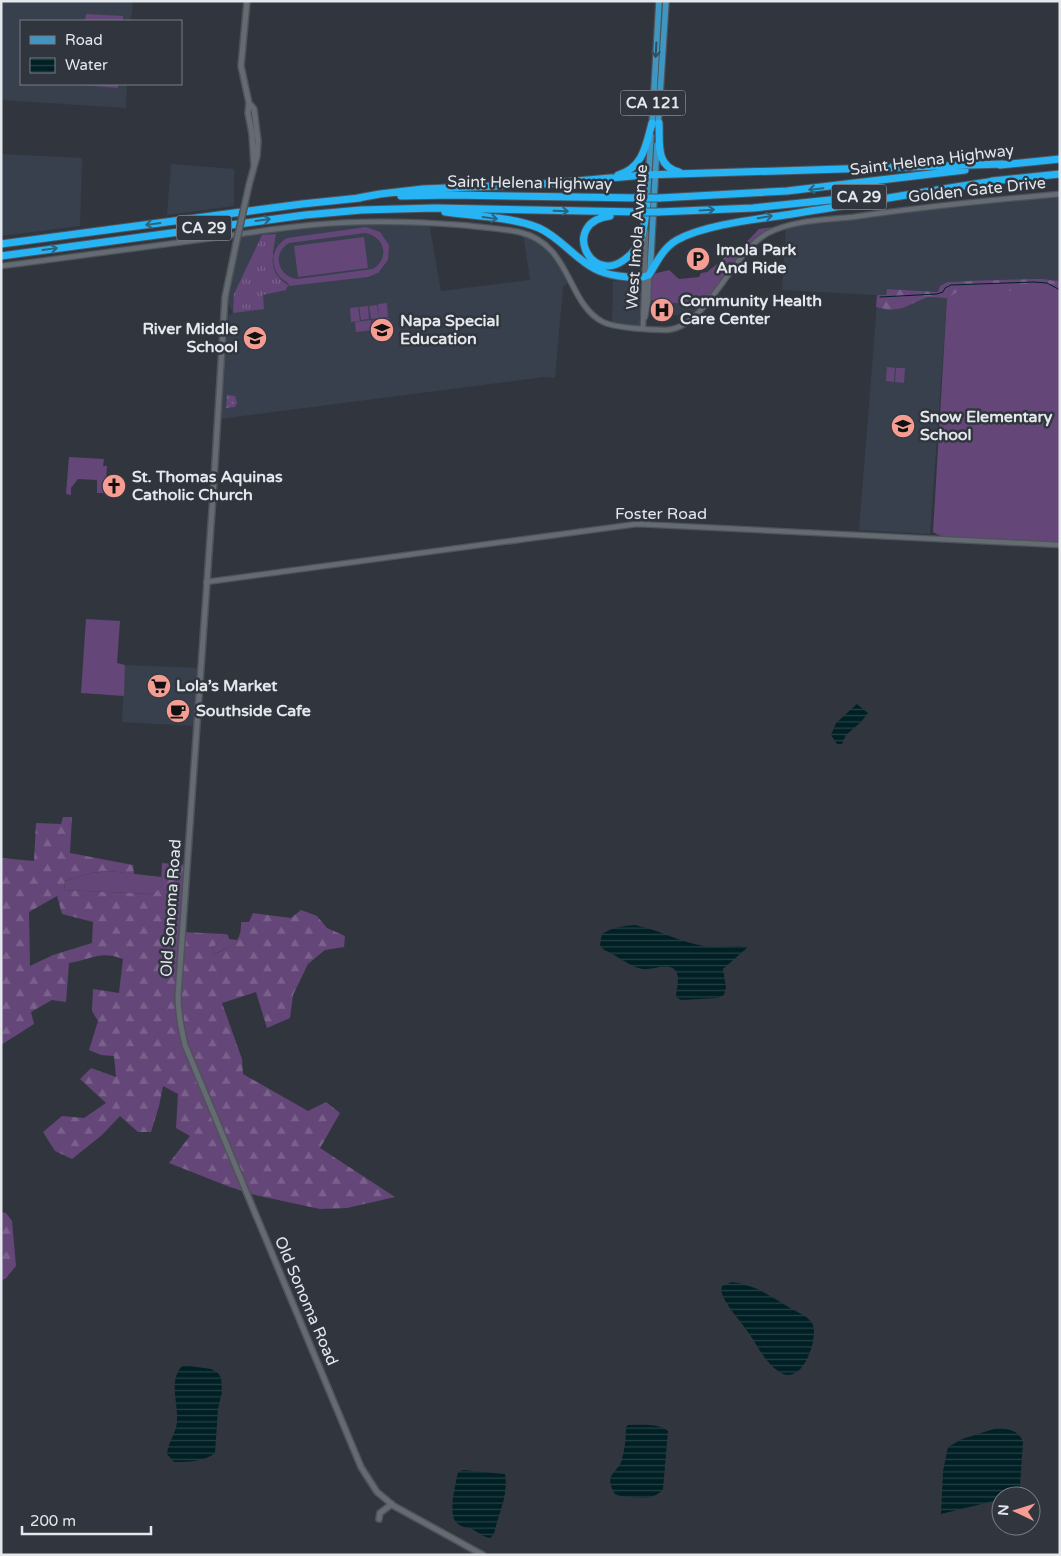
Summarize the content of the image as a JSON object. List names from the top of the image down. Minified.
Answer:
{"streets":{"highway":["CA 121","Saint Helena Highway","CA 29"],"main road":["West Imola Avenue","Old Sonoma Road"],"street":["Golden Gate Drive","Foster Road"]},"crossings":[["CA 121","Saint Helena Highway"],["CA 121","West Imola Avenue"],["Saint Helena Highway","West Imola Avenue"],["Golden Gate Drive","West Imola Avenue"],["Foster Road","Old Sonoma Road"]],"places":{"parking":["Imola Park And Ride"],"hospital":["Community Health Care Center"],"school or university":["Napa Special Education","River Middle School","Snow Elementary School"],"church":["St. Thomas Aquinas Catholic Church"],"supermarket":["Lola’s Market"],"cafe":["Southside Cafe"]},"legend":["Road","Water"],"scale_bar":"200 m","north":"left"}
